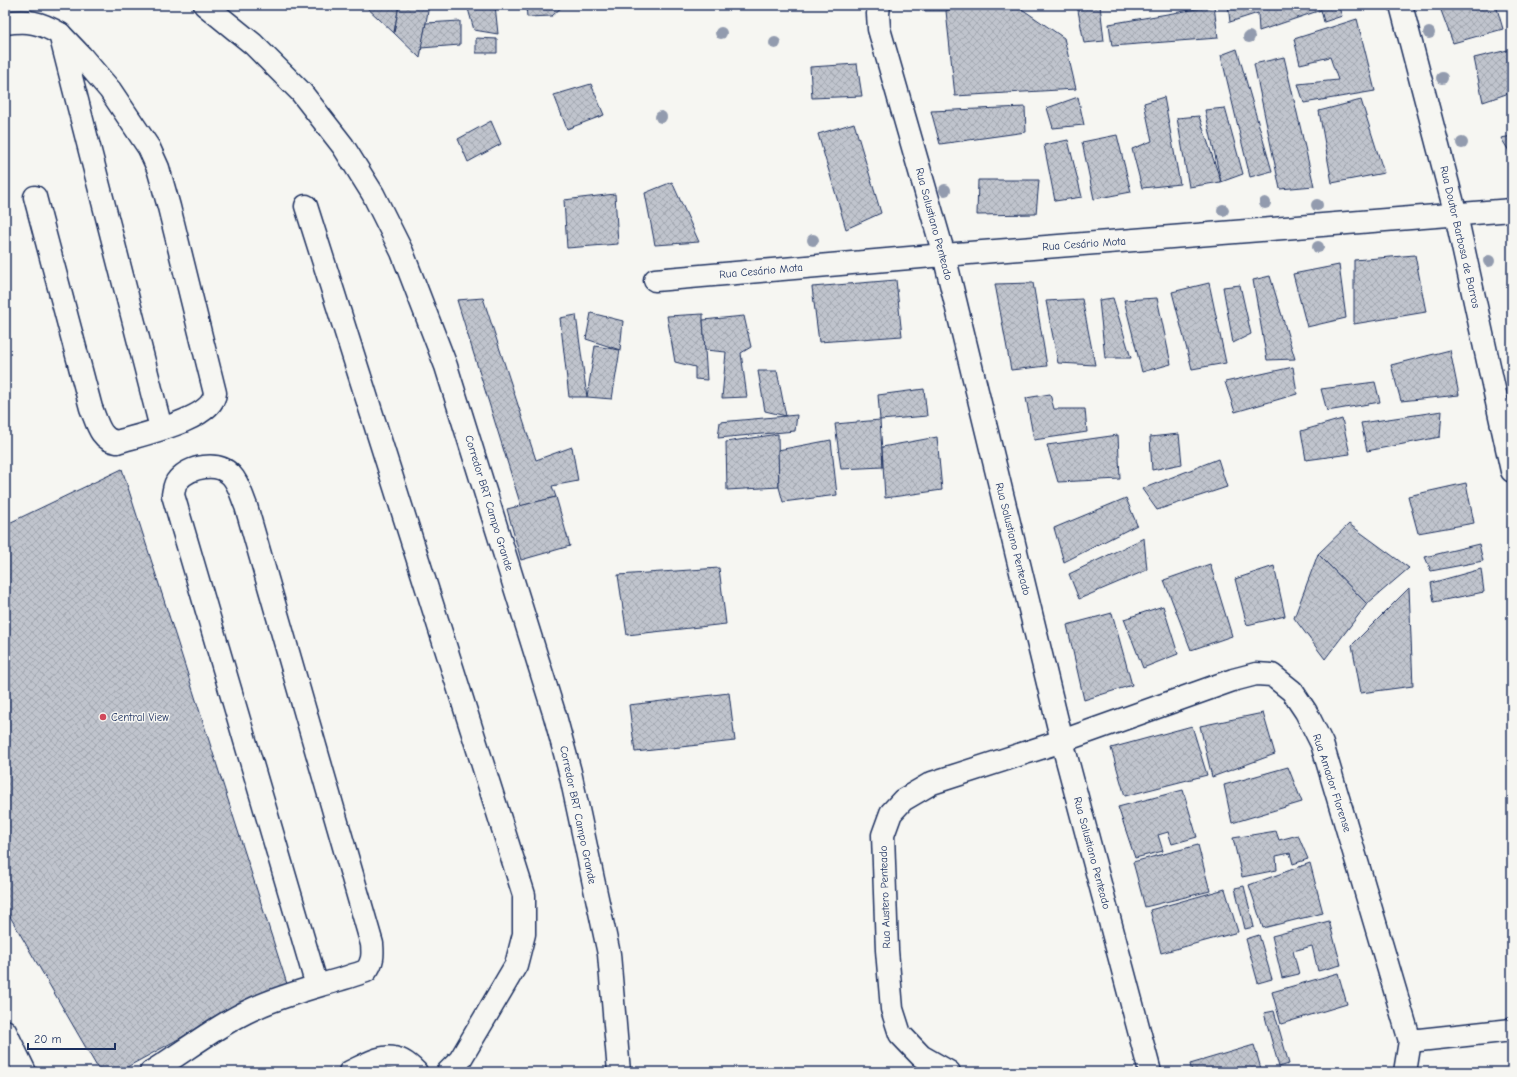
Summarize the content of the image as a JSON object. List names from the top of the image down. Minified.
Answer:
{"streets":{"street":["Rua Salustiano Penteado","Rua Doutor Barbosa de Barros","Rua Cesário Mota","Corredor BRT Campo Grande","Rua Amador Florense","Rua Austero Penteado"]},"crossings":[["Rua Salustiano Penteado","Rua Cesário Mota"],["Rua Salustiano Penteado","Rua Amador Florense"],["Rua Salustiano Penteado","Rua Austero Penteado"],["Rua Doutor Barbosa de Barros","Rua Cesário Mota"],["Rua Amador Florense","Rua Austero Penteado"]],"places":["Central View"],"scale_bar":"20 m"}
